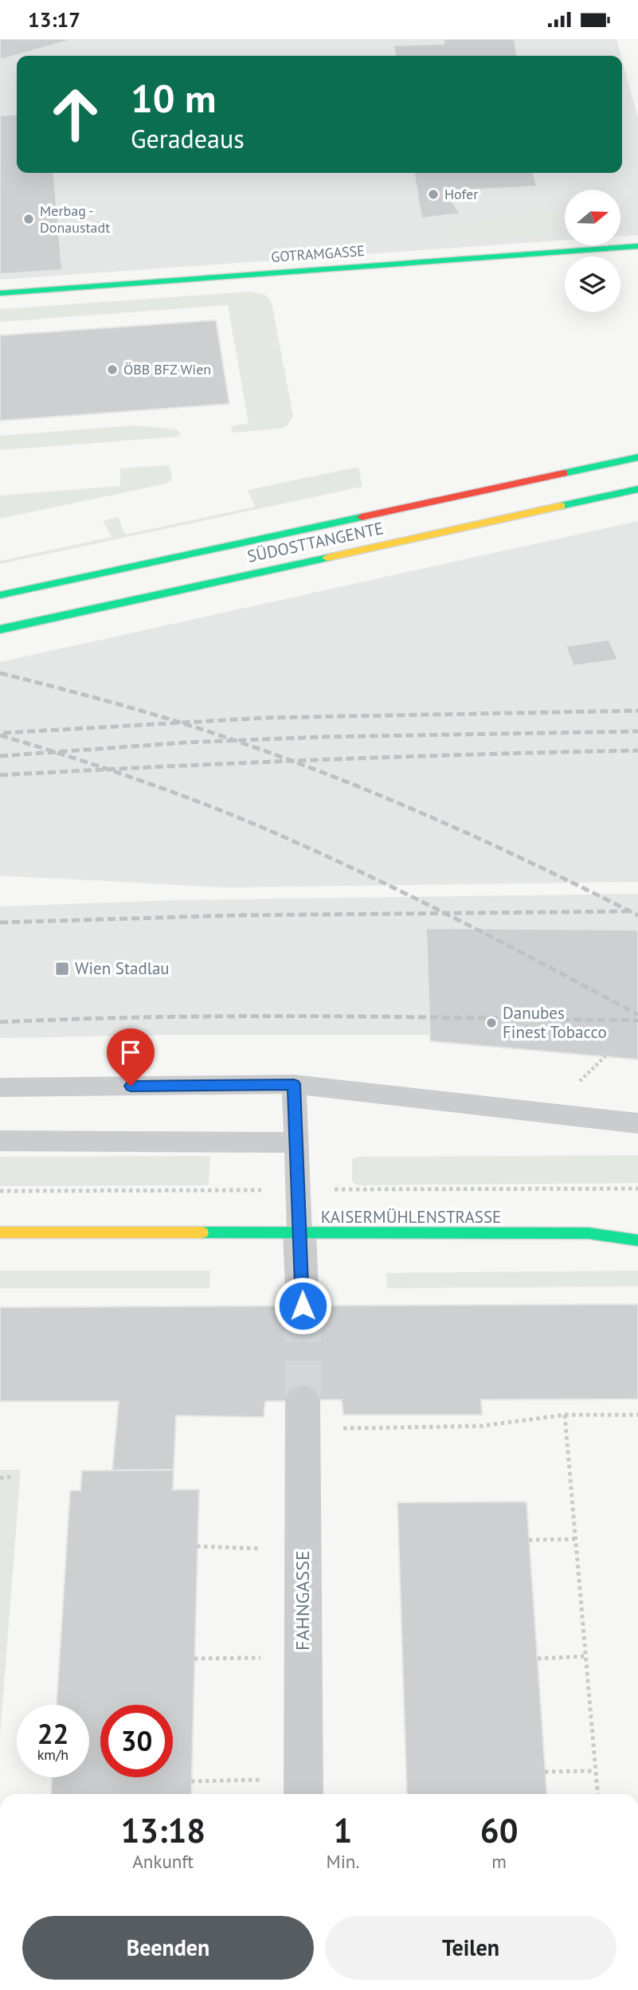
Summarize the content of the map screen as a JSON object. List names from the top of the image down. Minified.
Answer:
{"streets":{"main road":["GOTRAMGASSE","SÜDOSTTANGENTE","KAISERMÜHLENSTRASSE"],"street":["FAHNGASSE"]},"places":{"other":["Hofer","Merbag - Donaustadt","ÖBB BFZ Wien","Danubes Finest Tobacco"],"transit":["Wien Stadlau"]},"north":"right","page":{"status":"13:17","turn":["10 m","Geradeaus"],"speed":"22 km/h","limit":"30","eta":["13:18","Ankunft","1","Min.","60","m"],"buttons":["Beenden","Teilen"]}}
